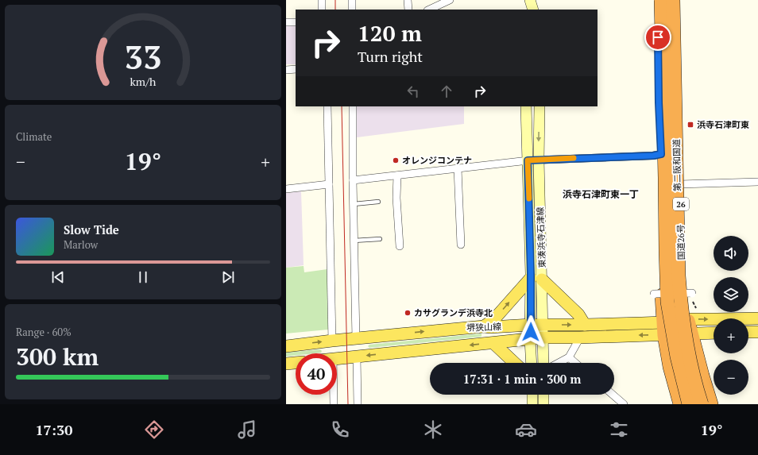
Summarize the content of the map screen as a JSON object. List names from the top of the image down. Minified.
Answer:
{"streets":{"highway":["第二阪和国道","26","国道26号"],"main road":["堺狭山線"],"street":["東湊浜寺石津線"]},"crossings":[["東湊浜寺石津線","堺狭山線"],["国道26号","堺狭山線"]],"districts":["浜寺石津町東一丁"],"places":{"transit":["浜寺石津町東"],"other":["オレンジコンテナ","カサグランデ浜寺北"]},"page":{"turn":["120 m","Turn right"],"tile":["Climate",["Range · 60%","300 km"]],"heat":["−","19°","+"],"song":["Slow Tide","Marlow"],"map_buttons":["+","−"],"limit":"40","trip":"17:31 · 1 min · 300 m","tabs":["17:30","19°"],"gauge":["33","km/h"]}}
